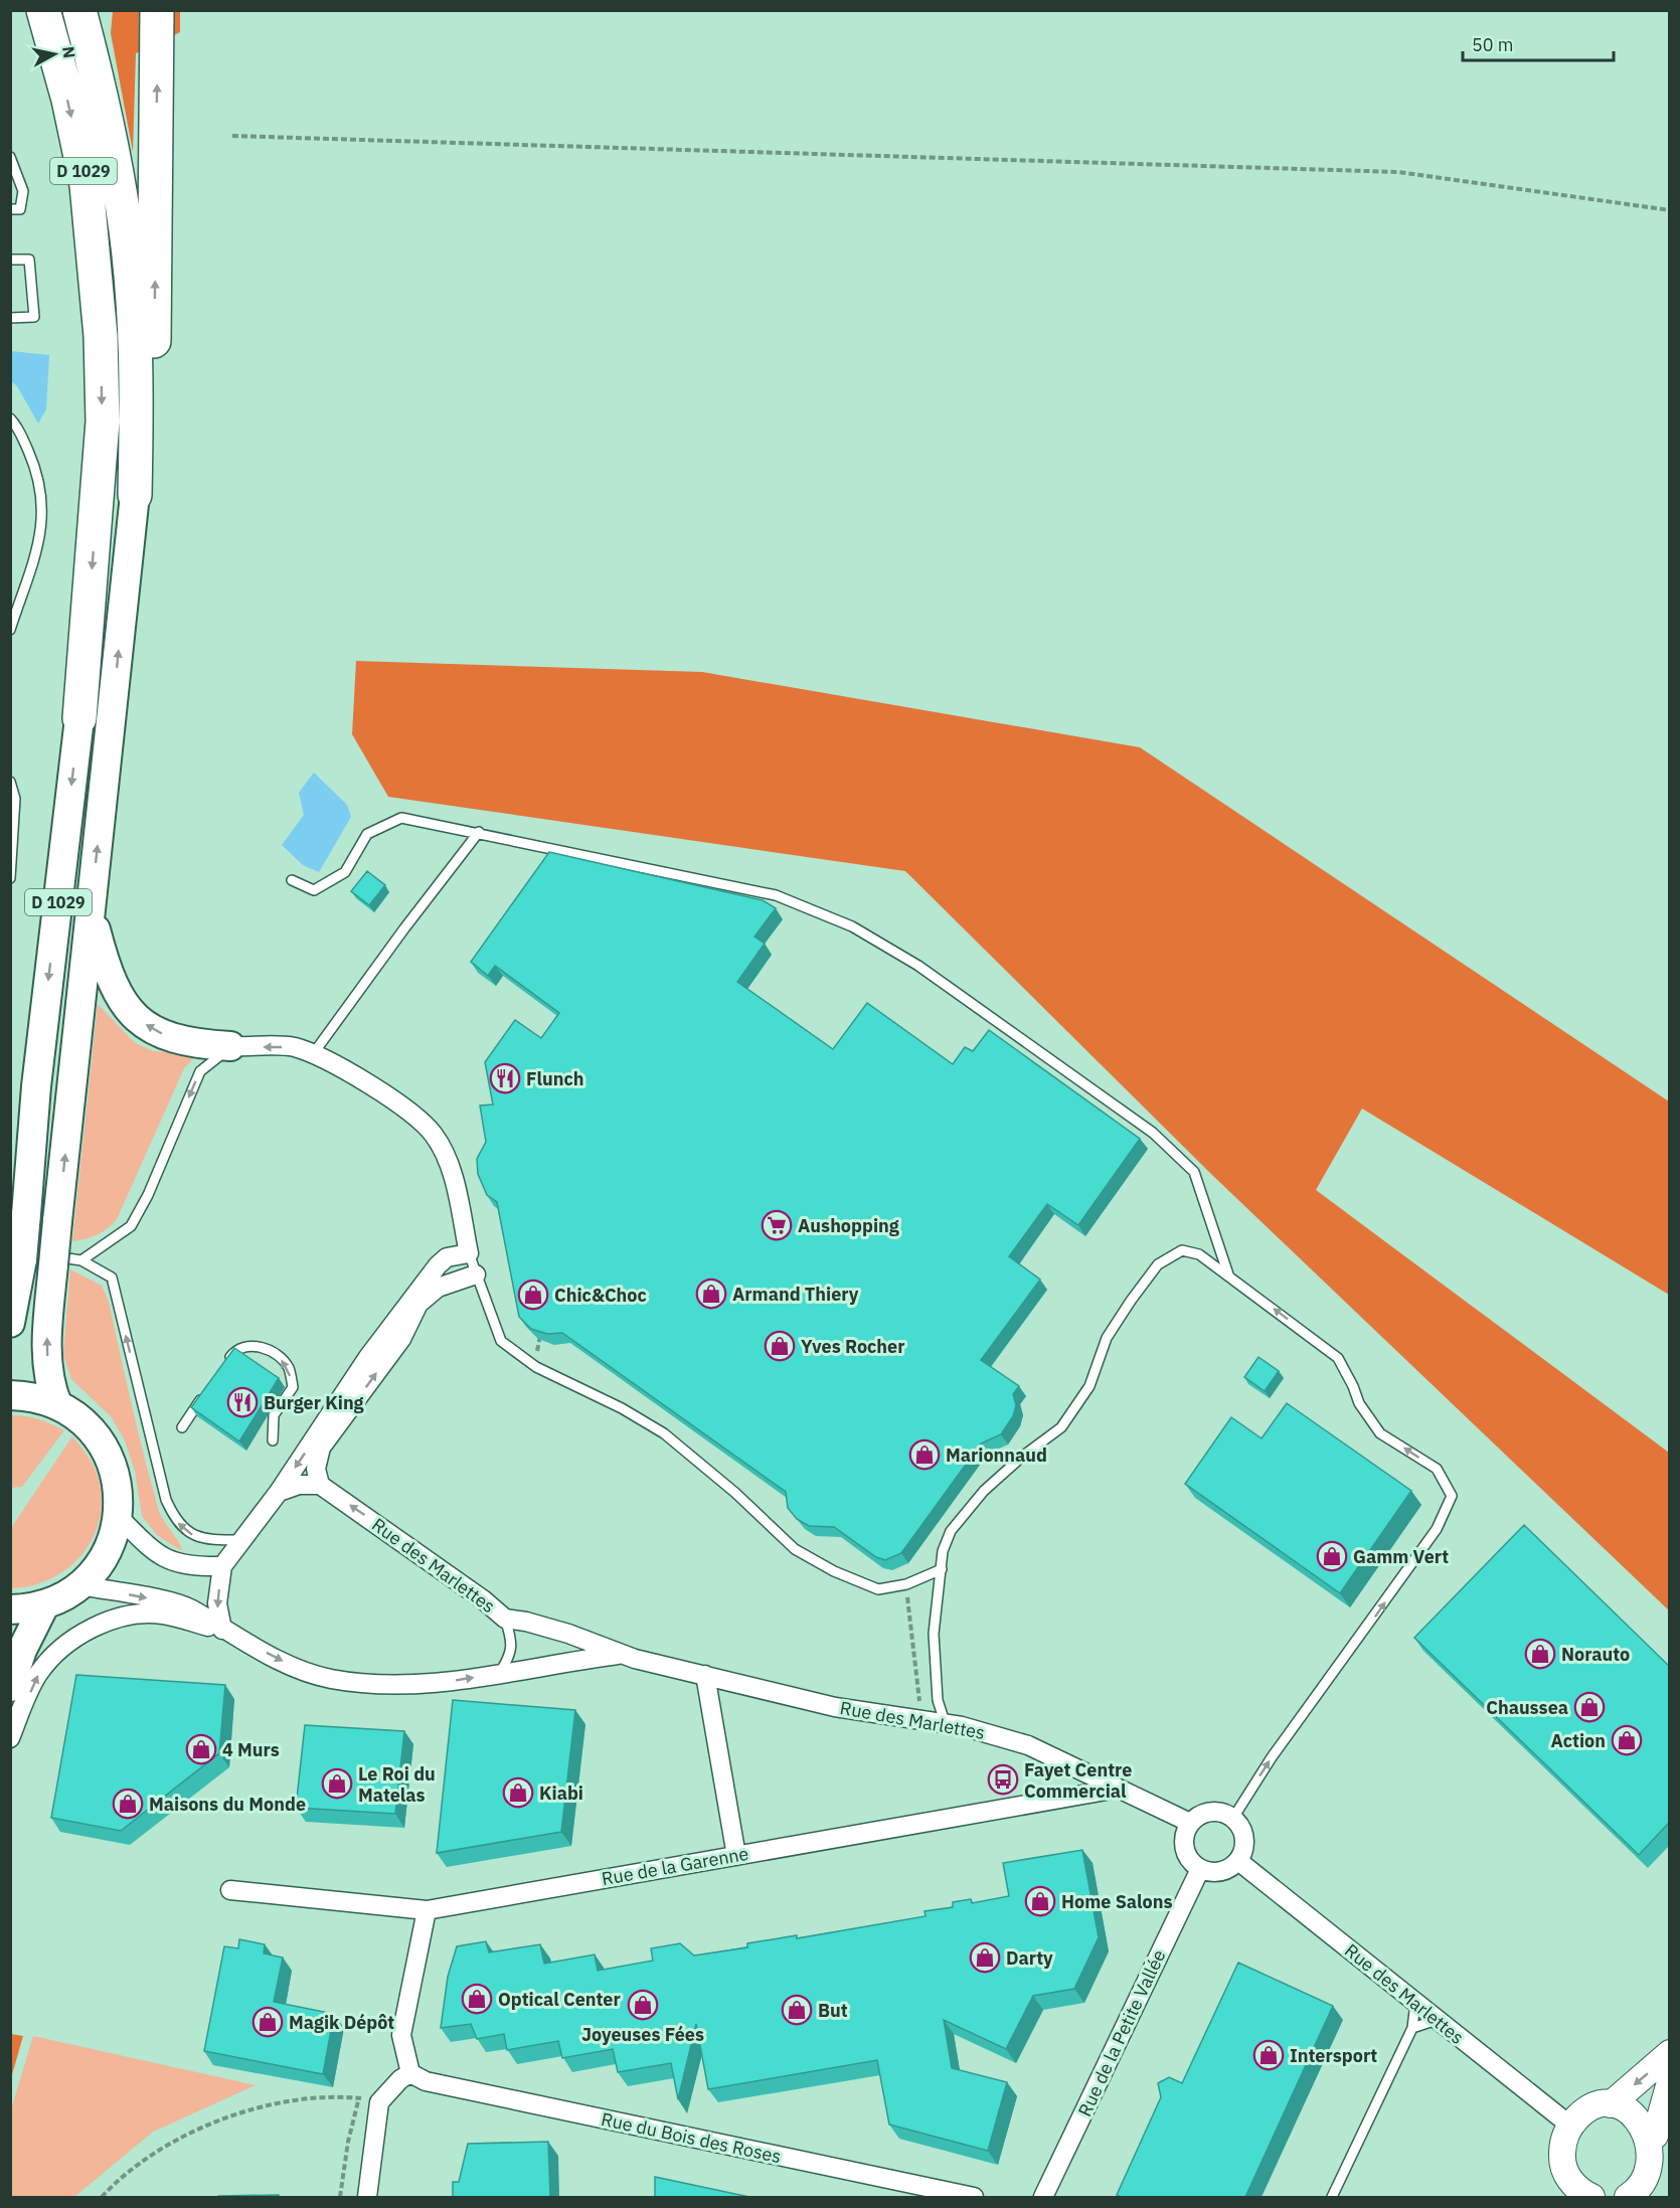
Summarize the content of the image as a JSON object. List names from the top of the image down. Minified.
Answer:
{"streets":{"highway":["D 1029"],"street":["Rue des Marlettes","Rue de la Garenne","Rue de la Petite Vallée","Rue du Bois des Roses"]},"crossings":[["Rue des Marlettes","Rue de la Garenne"],["Rue des Marlettes","Rue de la Petite Vallée"]],"places":{"restaurant":["Flunch","Burger King"],"supermarket":["Aushopping"],"shop":["Armand Thiery","Chic&Choc","Yves Rocher","Marionnaud","Gamm Vert","Norauto","Chaussea","Action","4 Murs","Le Roi du Matelas","Kiabi","Maisons du Monde","Home Salons","Darty","Optical Center","Joyeuses Fées","But","Magik Dépôt","Intersport"],"bus stop":["Fayet Centre Commercial"]},"scale_bar":"50 m","north":"right"}
